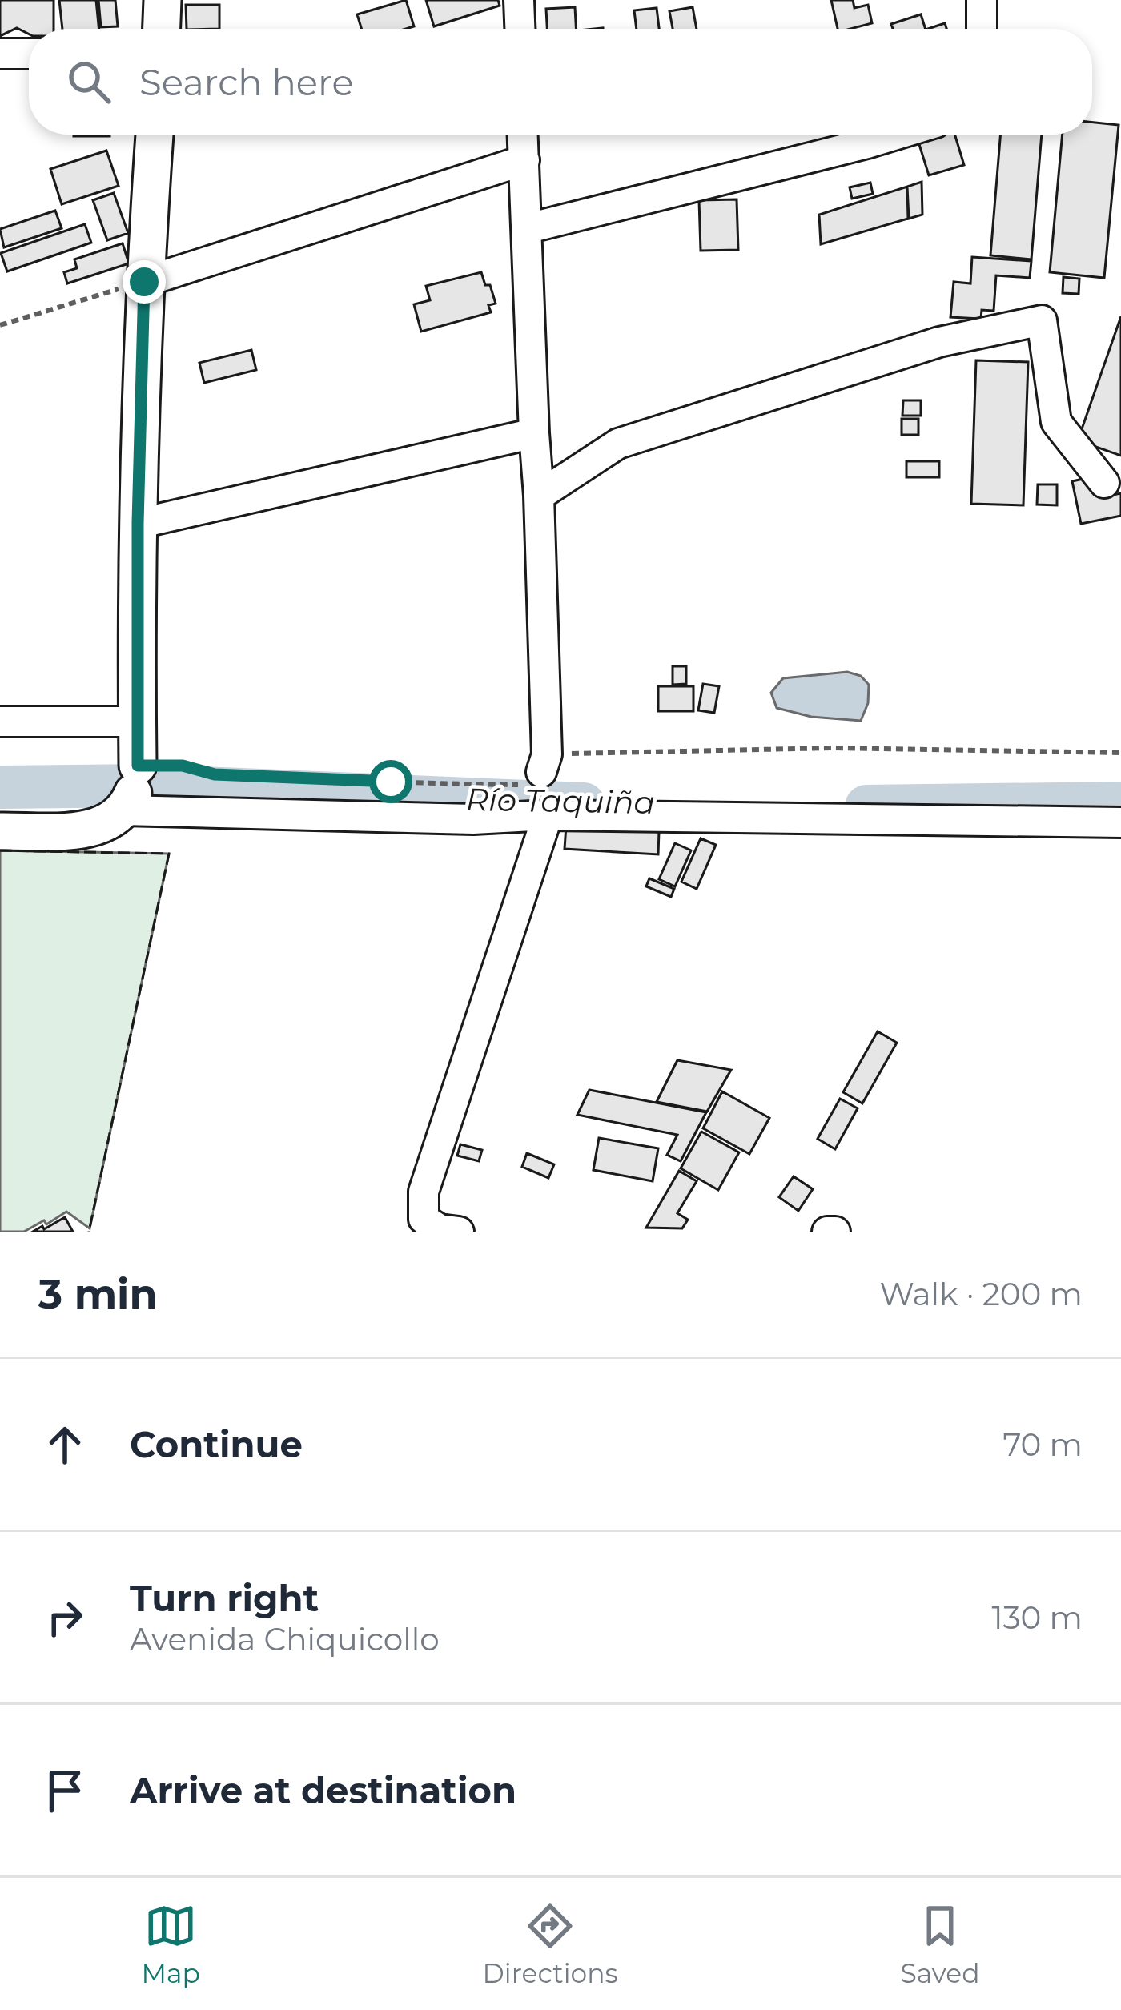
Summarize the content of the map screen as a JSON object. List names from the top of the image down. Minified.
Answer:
{"water":["Río Taquiña"],"page":{"search":"Search here","heading":["3 min","Walk · 200 m"],"list":[["Continue","70 m"],["Turn right","Avenida Chiquicollo","130 m"],"Arrive at destination"],"nav":["Map","Directions","Saved"]}}
